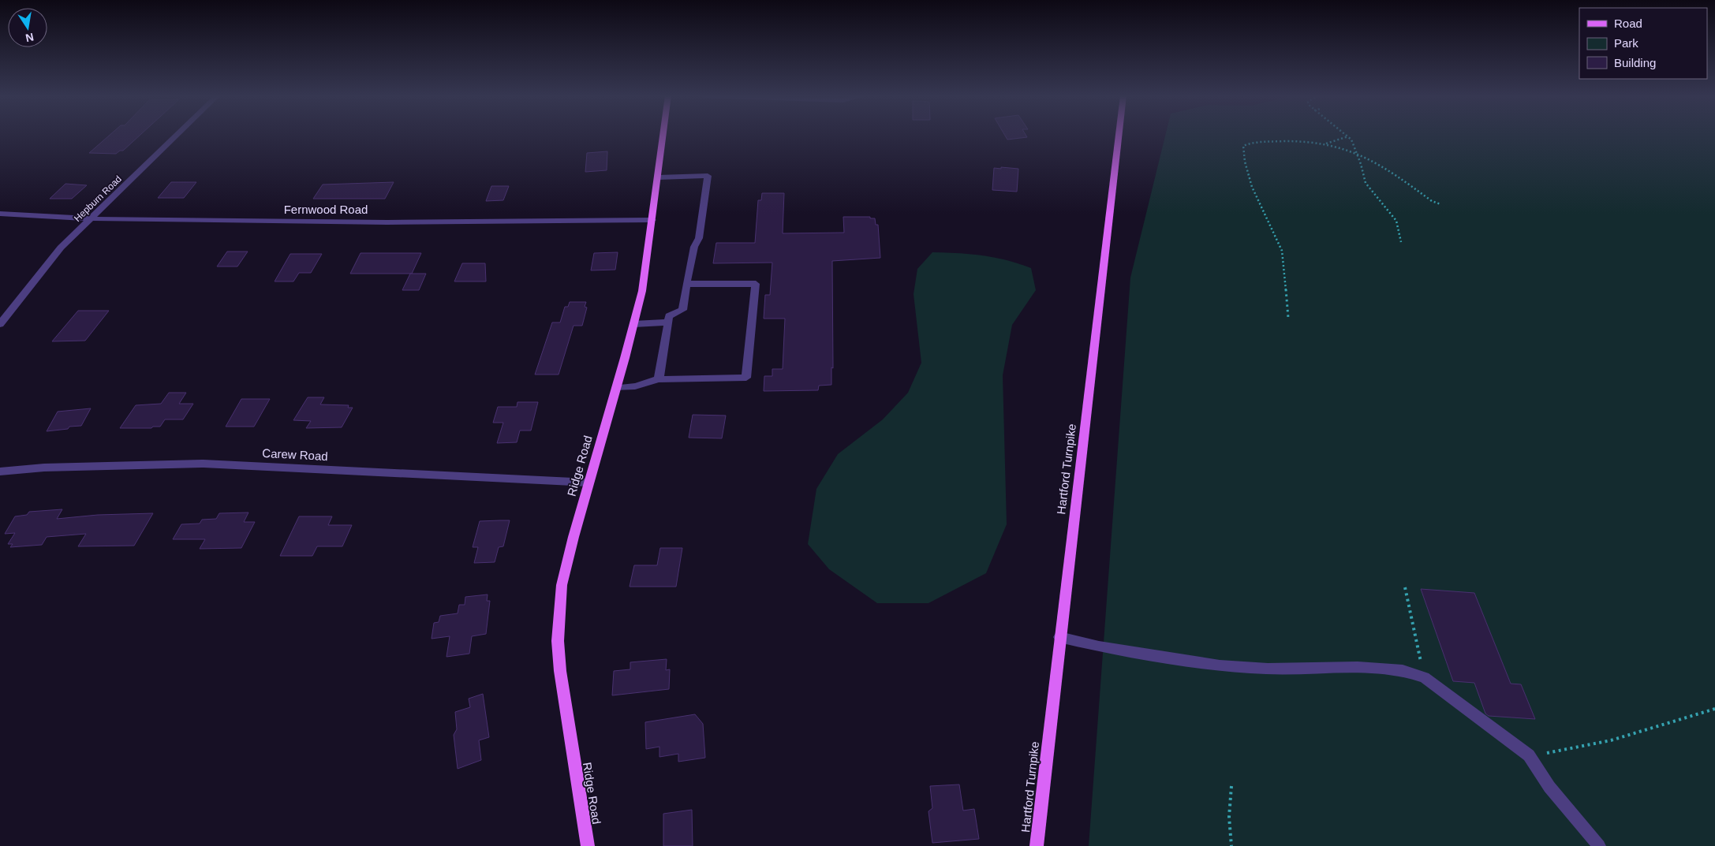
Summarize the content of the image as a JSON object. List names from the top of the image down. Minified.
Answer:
{"streets":{"main road":["Ridge Road","Hartford Turnpike"],"street":["Hepburn Road","Fernwood Road","Carew Road"]},"crossings":[["Hepburn Road","Fernwood Road"],["Fernwood Road","Ridge Road"],["Carew Road","Ridge Road"]],"legend":["Road","Park","Building"],"north":"bottom"}
